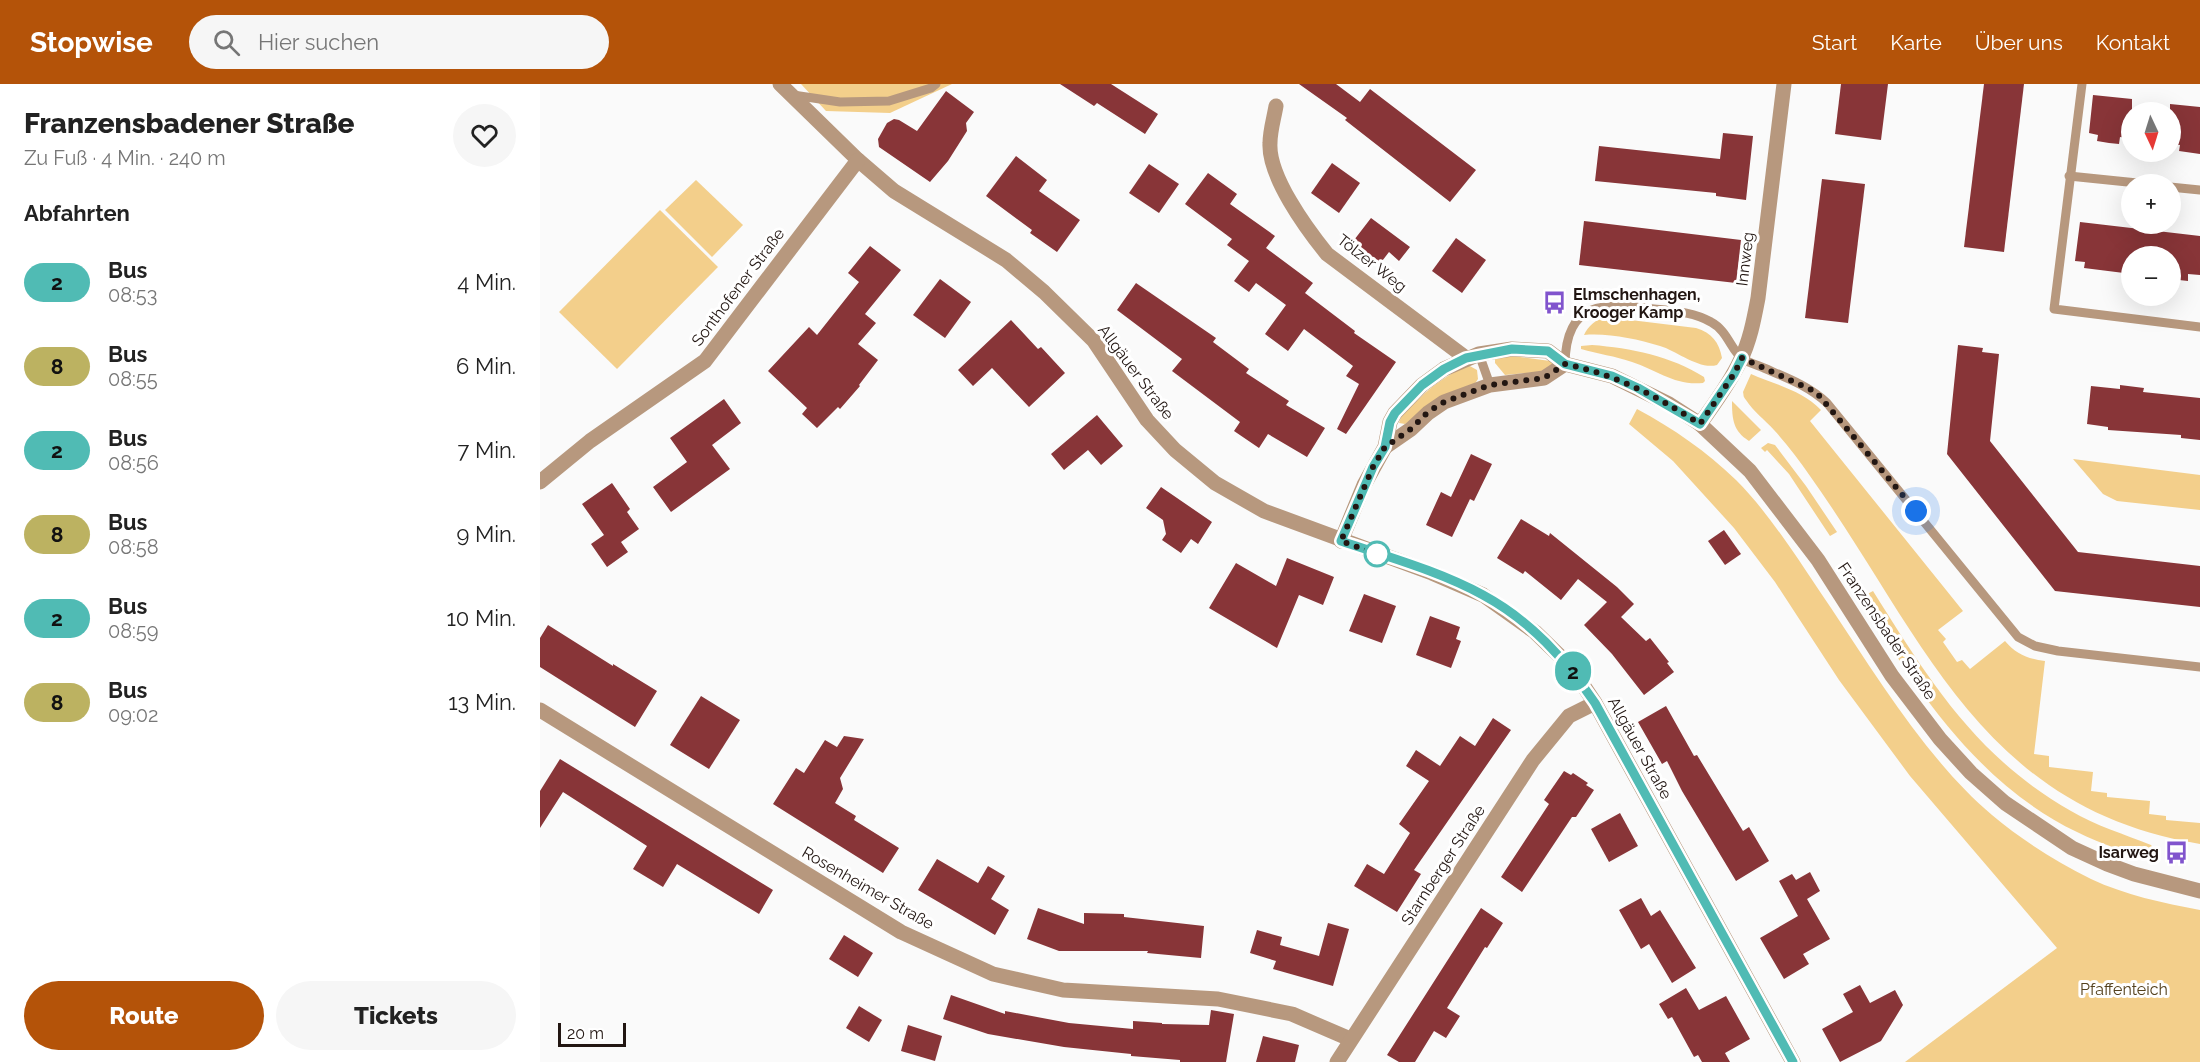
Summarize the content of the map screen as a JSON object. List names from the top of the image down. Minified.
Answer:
{"streets":{"street":["Innweg","Tölzer Weg","Sonthofener Straße","Allgäuer Straße","Franzensbader Straße","Starnberger Straße","Rosenheimer Straße"]},"crossings":[["Innweg","Franzensbader Straße"],["Tölzer Weg","Franzensbader Straße"],["Sonthofener Straße","Allgäuer Straße"],["Allgäuer Straße","Franzensbader Straße"],["Allgäuer Straße","Starnberger Straße"],["Starnberger Straße","Rosenheimer Straße"]],"parks":["Pfaffenteich"],"places":{"bus stop":["Elmschenhagen, Krooger Kamp","Isarweg"]},"lines":["bus line 2"],"scale_bar":"20 m","north":"bottom","page":{"header":"Stopwise","search":"Hier suchen","nav":["Start","Karte","Über uns","Kontakt"],"heading":[["Franzensbadener Straße","Zu Fuß · 4 Min. · 240 m"],"Abfahrten"],"on_map":"2","map_buttons":["+","−"],"list":[{"mark":"2","name":"Bus","note":"08:53","value":"4 Min."},{"mark":"8","name":"Bus","note":"08:55","value":"6 Min."},{"mark":"2","name":"Bus","note":"08:56","value":"7 Min."},{"mark":"8","name":"Bus","note":"08:58","value":"9 Min."},{"mark":"2","name":"Bus","note":"08:59","value":"10 Min."},{"mark":"8","name":"Bus","note":"09:02","value":"13 Min."}],"buttons":["Route","Tickets"],"scale":"20 m"}}
